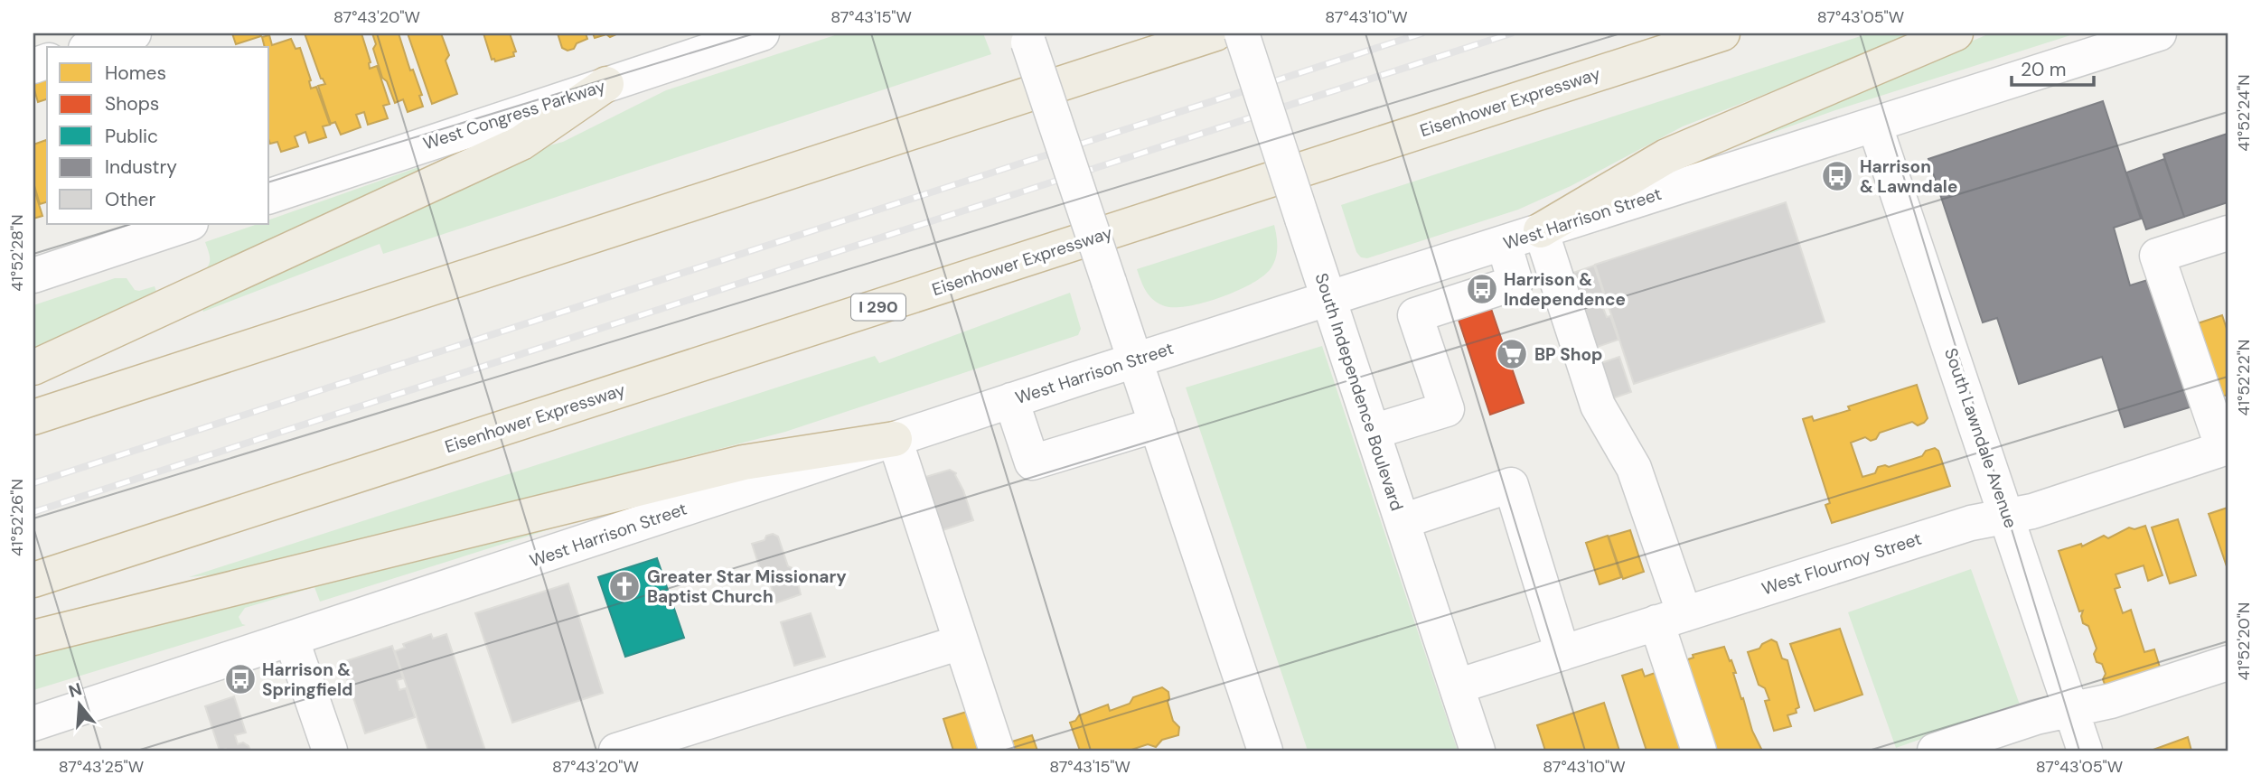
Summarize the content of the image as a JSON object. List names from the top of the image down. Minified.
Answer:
{"streets":{"highway":["Eisenhower Expressway","I 290"],"street":["West Congress Parkway","West Harrison Street","South Independence Boulevard","South Lawndale Avenue","West Flournoy Street"]},"crossings":[["West Harrison Street","South Independence Boulevard"],["West Harrison Street","South Lawndale Avenue"],["South Independence Boulevard","West Flournoy Street"],["South Lawndale Avenue","West Flournoy Street"]],"places":{"bus stop":["Harrison & Lawndale","Harrison & Independence","Harrison & Springfield"],"supermarket":["BP Shop"],"church":["Greater Star Missionary Baptist Church"]},"legend":["Homes","Shops","Public","Industry","Other"],"scale_bar":"20 m","north":"top","coordinates":["87°43'20\"W","87°43'15\"W","87°43'10\"W","87°43'05\"W","41°52'24\"N","41°52'28\"N","41°52'22\"N","41°52'26\"N","41°52'20\"N","87°43'25\"W"]}
